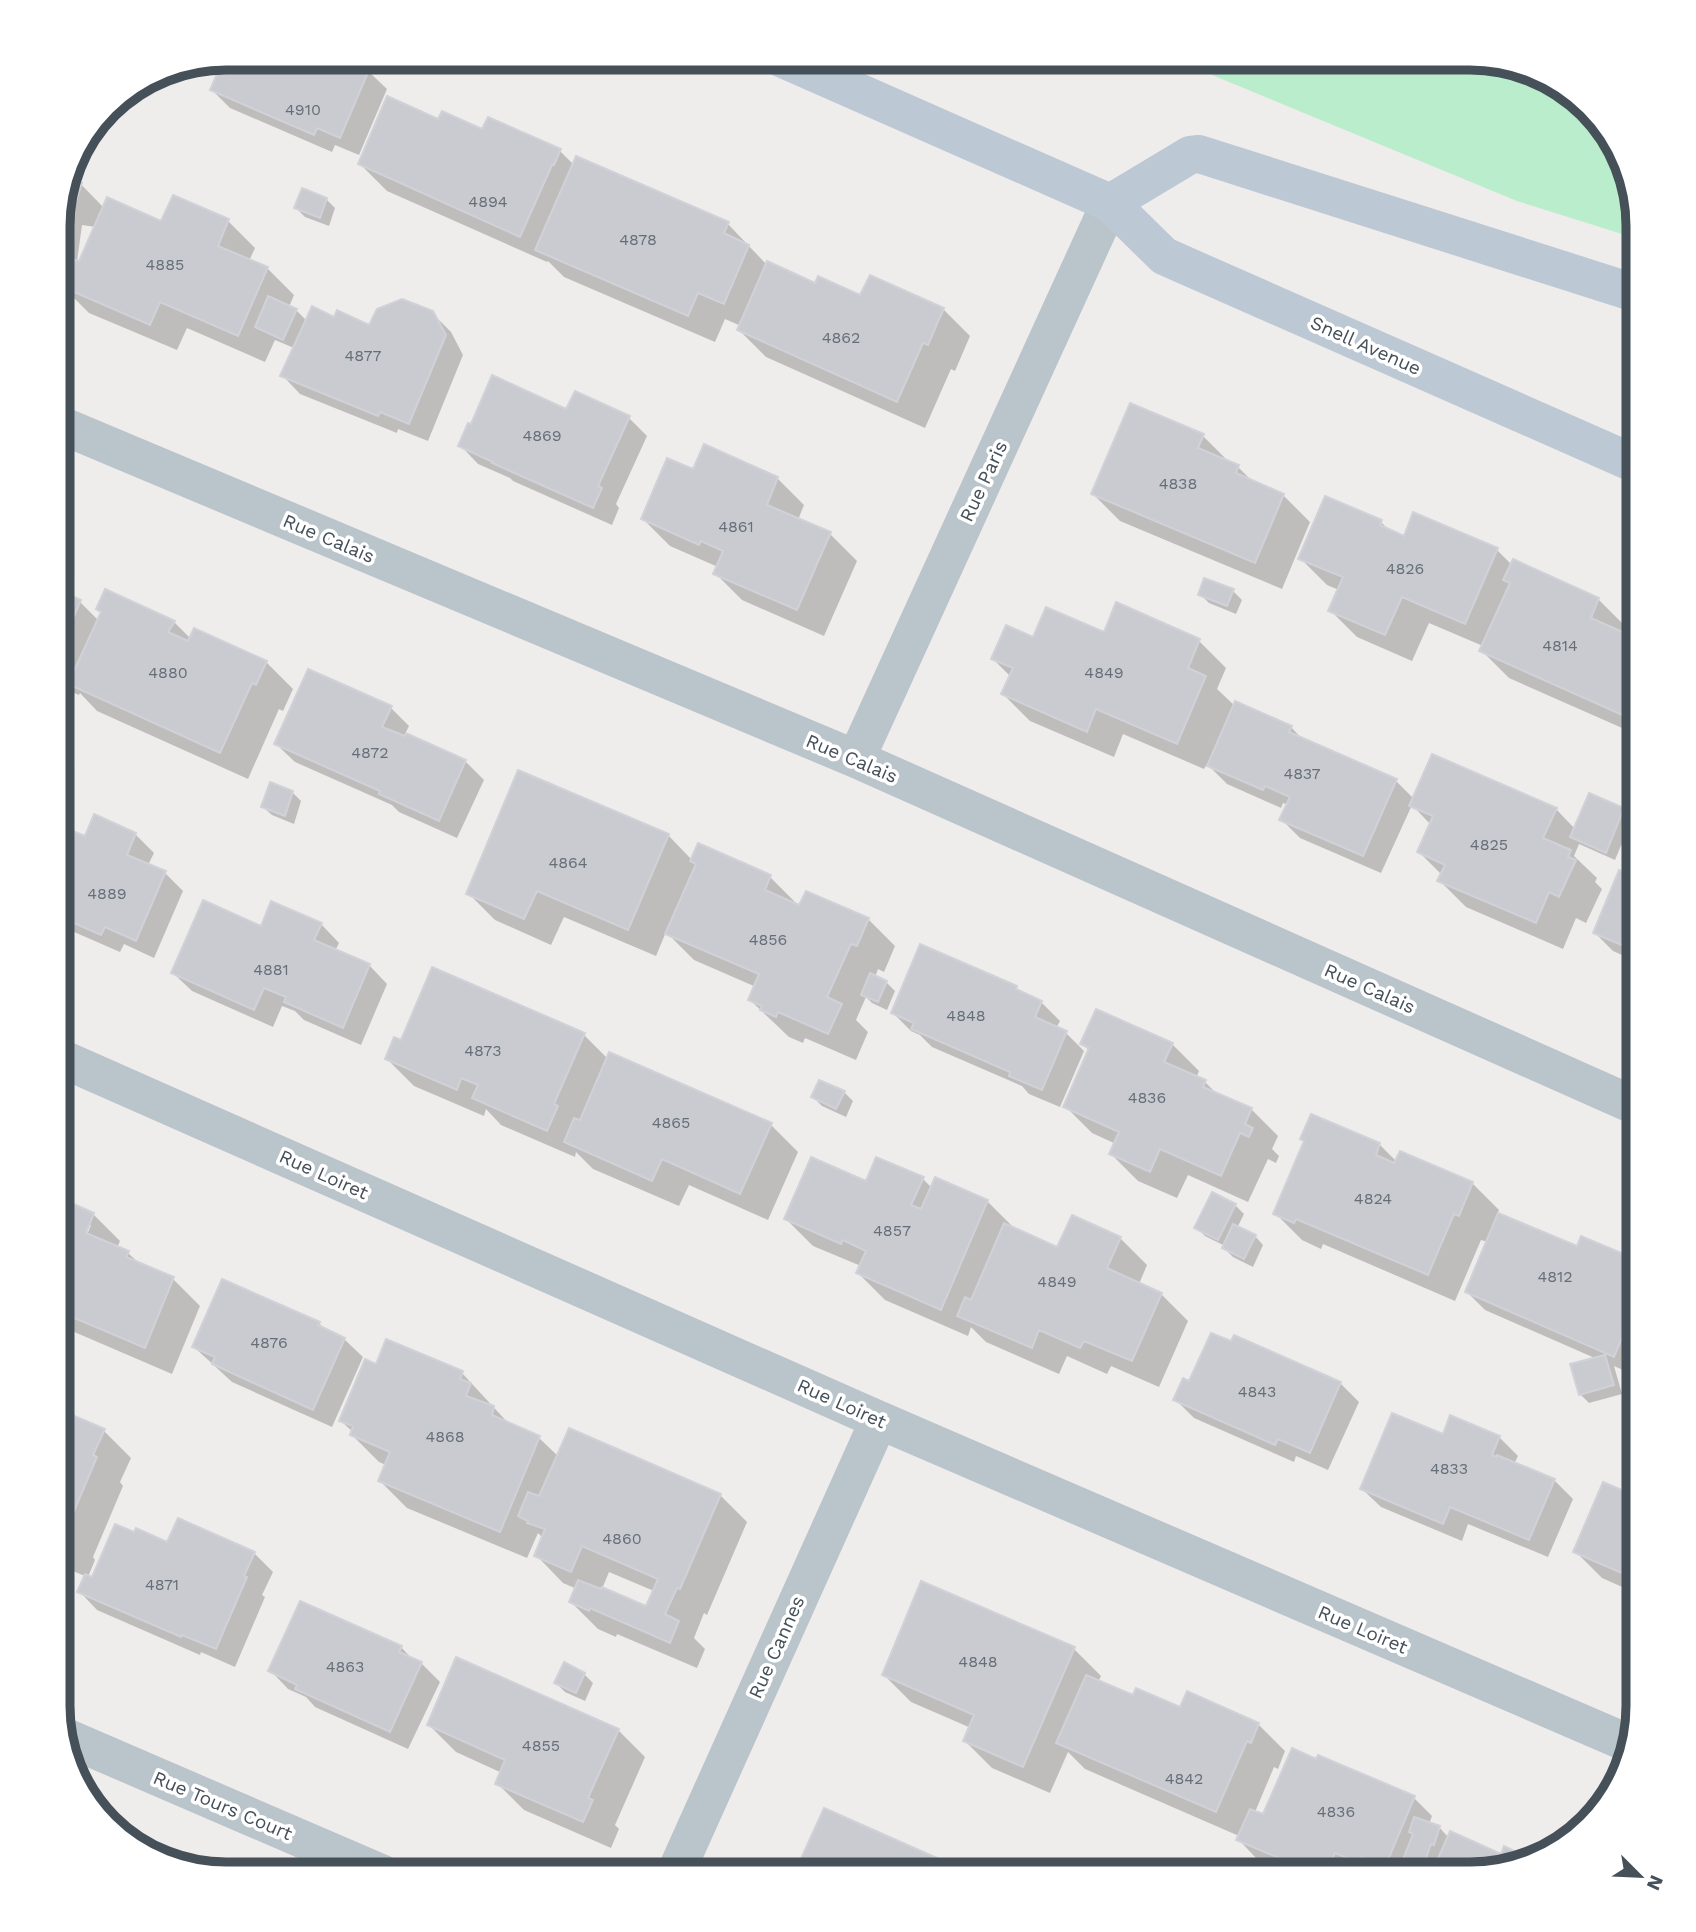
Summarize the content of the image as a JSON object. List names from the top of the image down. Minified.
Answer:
{"streets":{"main road":["Snell Avenue"],"street":["Rue Paris","Rue Calais","Rue Loiret","Rue Cannes","Rue Tours Court"]},"crossings":[["Snell Avenue","Rue Paris"],["Rue Paris","Rue Calais"],["Rue Loiret","Rue Cannes"]],"house_numbers":["4910","4894","4878","4885","4862","4877","4869","4838","4861","4826","4814","4880","4849","4872","4837","4825","4864","4889","4856","4881","4848","4873","4836","4865","4824","4857","4812","4849","4876","4843","4868","4833","4860","4871","4848","4863","4855","4842","4836"],"north":"bottom right"}
